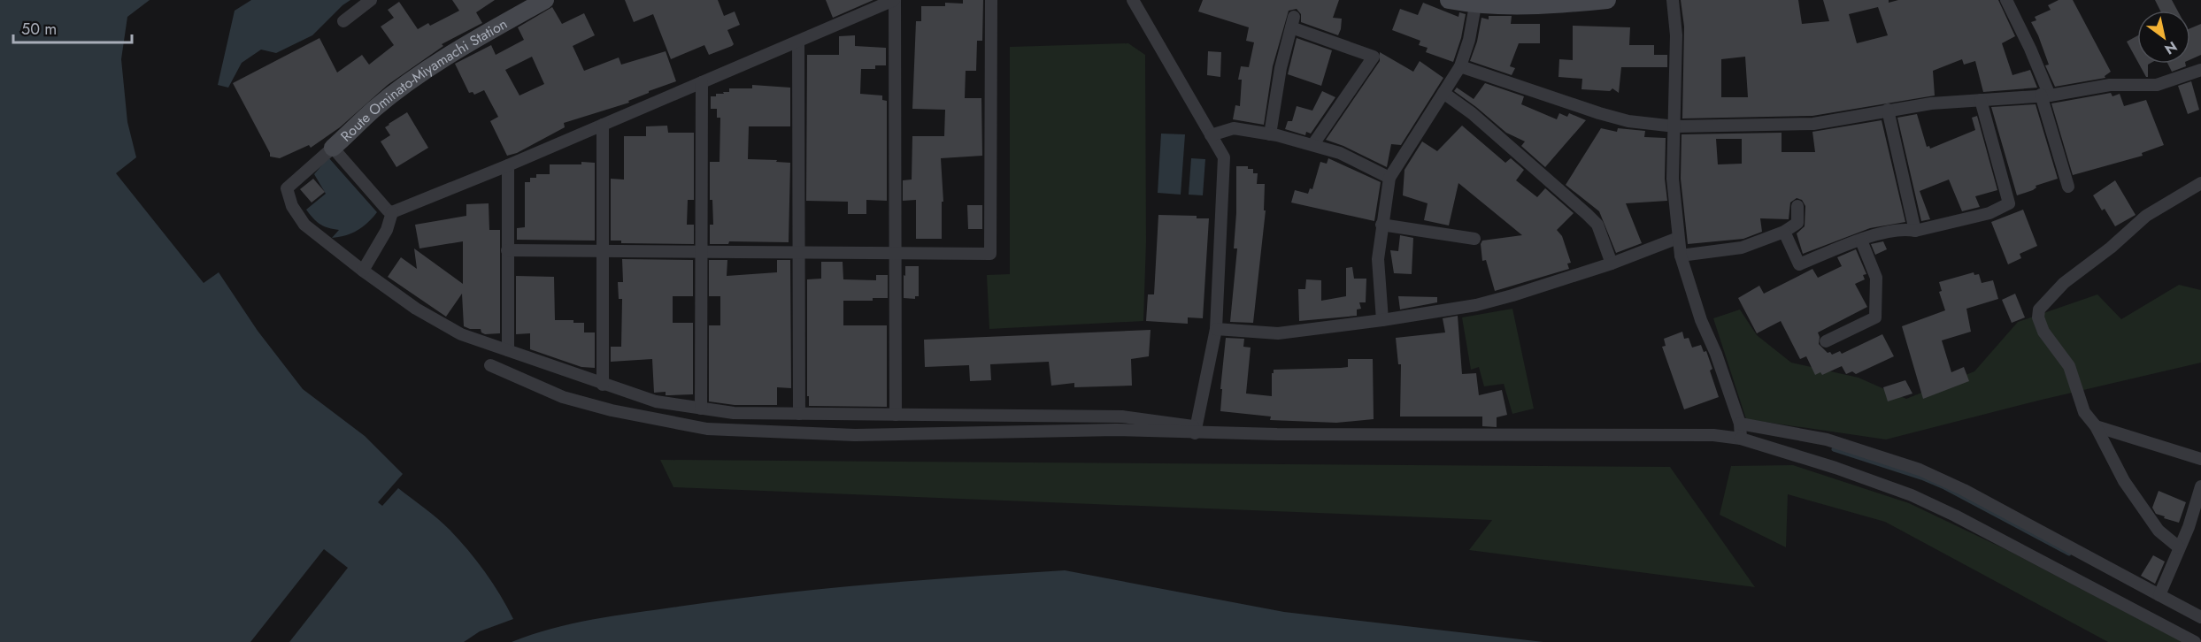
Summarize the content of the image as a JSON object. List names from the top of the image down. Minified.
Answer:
{"streets":{"main road":["Route Ominato-Miyamachi Station"]},"scale_bar":"50 m","north":"bottom right"}
